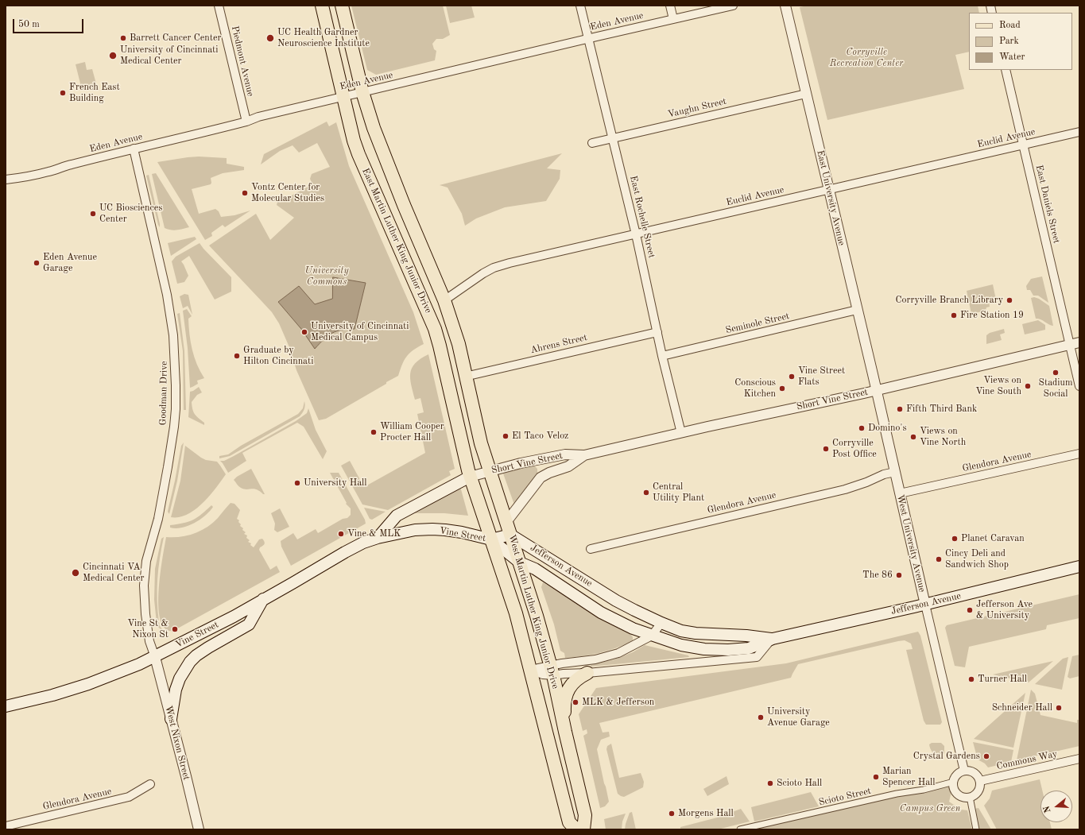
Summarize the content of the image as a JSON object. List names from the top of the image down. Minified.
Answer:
{"streets":{"main road":["East Martin Luther King Junior Drive","Vine Street","Jefferson Avenue","West Martin Luther King Junior Drive"],"street":["Eden Avenue","Piedmont Avenue","Vaughn Street","Euclid Avenue","East University Avenue","East Daniels Street","East Rochelle Street","Seminole Street","Ahrens Street","Goodman Drive","Short Vine Street","Glendora Avenue","West University Avenue","West Nixon Street","Commons Way","Scioto Street"]},"crossings":[["Eden Avenue","Piedmont Avenue"],["Eden Avenue","East Rochelle Street"],["Eden Avenue","East Martin Luther King Junior Drive"],["Eden Avenue","Goodman Drive"],["Vaughn Street","East University Avenue"],["Vaughn Street","East Rochelle Street"],["Euclid Avenue","East University Avenue"],["Euclid Avenue","East Daniels Street"],["Euclid Avenue","East Rochelle Street"],["Euclid Avenue","East Martin Luther King Junior Drive"],["East University Avenue","Seminole Street"],["East University Avenue","Short Vine Street"],["East University Avenue","West University Avenue"],["East Daniels Street","Short Vine Street"],["East Rochelle Street","Seminole Street"],["East Rochelle Street","Ahrens Street"],["East Rochelle Street","Short Vine Street"],["East Martin Luther King Junior Drive","Ahrens Street"],["East Martin Luther King Junior Drive","Short Vine Street"],["East Martin Luther King Junior Drive","Vine Street"],["East Martin Luther King Junior Drive","West Martin Luther King Junior Drive"],["Goodman Drive","Vine Street"],["Goodman Drive","West Nixon Street"],["Short Vine Street","Vine Street"],["Short Vine Street","West University Avenue"],["Short Vine Street","West Martin Luther King Junior Drive"],["Glendora Avenue","West University Avenue"],["Vine Street","Jefferson Avenue"],["Vine Street","West Martin Luther King Junior Drive"],["Vine Street","West Nixon Street"],["West University Avenue","Jefferson Avenue"],["West University Avenue","Commons Way"],["West University Avenue","Scioto Street"],["Jefferson Avenue","West Martin Luther King Junior Drive"],["Commons Way","Scioto Street"]],"parks":["Corryville Recreation Center","University Commons","Campus Green"],"places":["Barrett Cancer Center","UC Health Gardner Neuroscience Institute","University of Cincinnati Medical Center","French East Building","Vontz Center for Molecular Studies","UC Biosciences Center","Eden Avenue Garage","Corryville Branch Library","Fire Station 19","University of Cincinnati Medical Campus","Graduate by Hilton Cincinnati","Stadium Social","Vine Street Flats","Views on Vine South","Conscious Kitchen","Fifth Third Bank","Domino's","William Cooper Procter Hall","El Taco Veloz","Views on Vine North","Corryville Post Office","University Hall","Central Utility Plant","Vine & MLK","Planet Caravan","Cincy Deli and Sandwich Shop","Cincinnati VA Medical Center","The 86","Jefferson Ave & University","Vine St & Nixon St","Turner Hall","MLK & Jefferson","Schneider Hall","University Avenue Garage","Crystal Gardens","Marian Spencer Hall","Scioto Hall","Morgens Hall"],"legend":["Road","Park","Water"],"scale_bar":"50 m","north":"left"}
